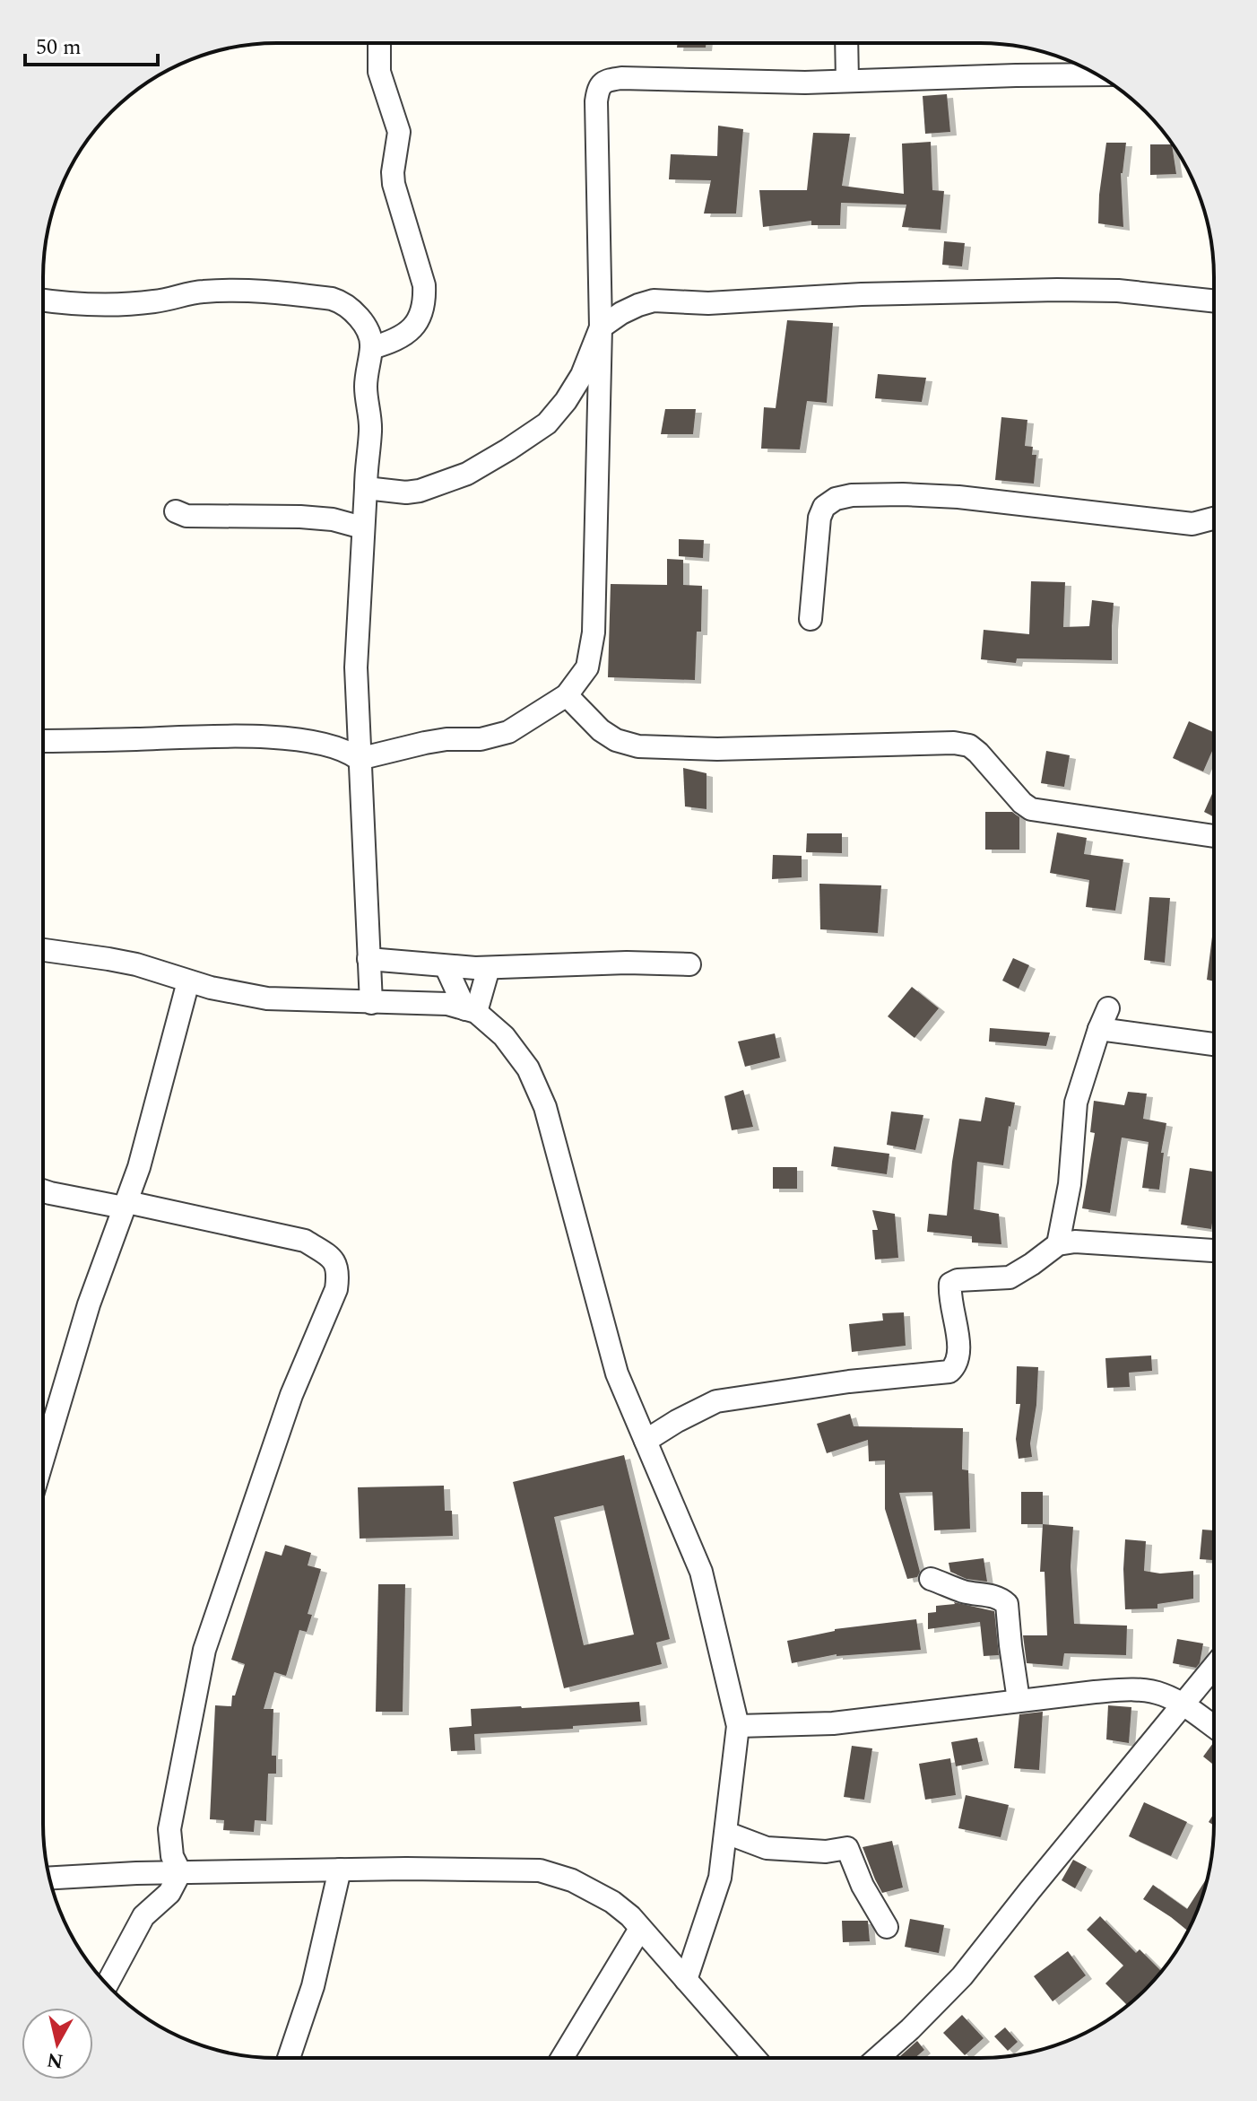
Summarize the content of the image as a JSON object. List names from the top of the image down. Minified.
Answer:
{"scale_bar":"50 m","north":"bottom"}
